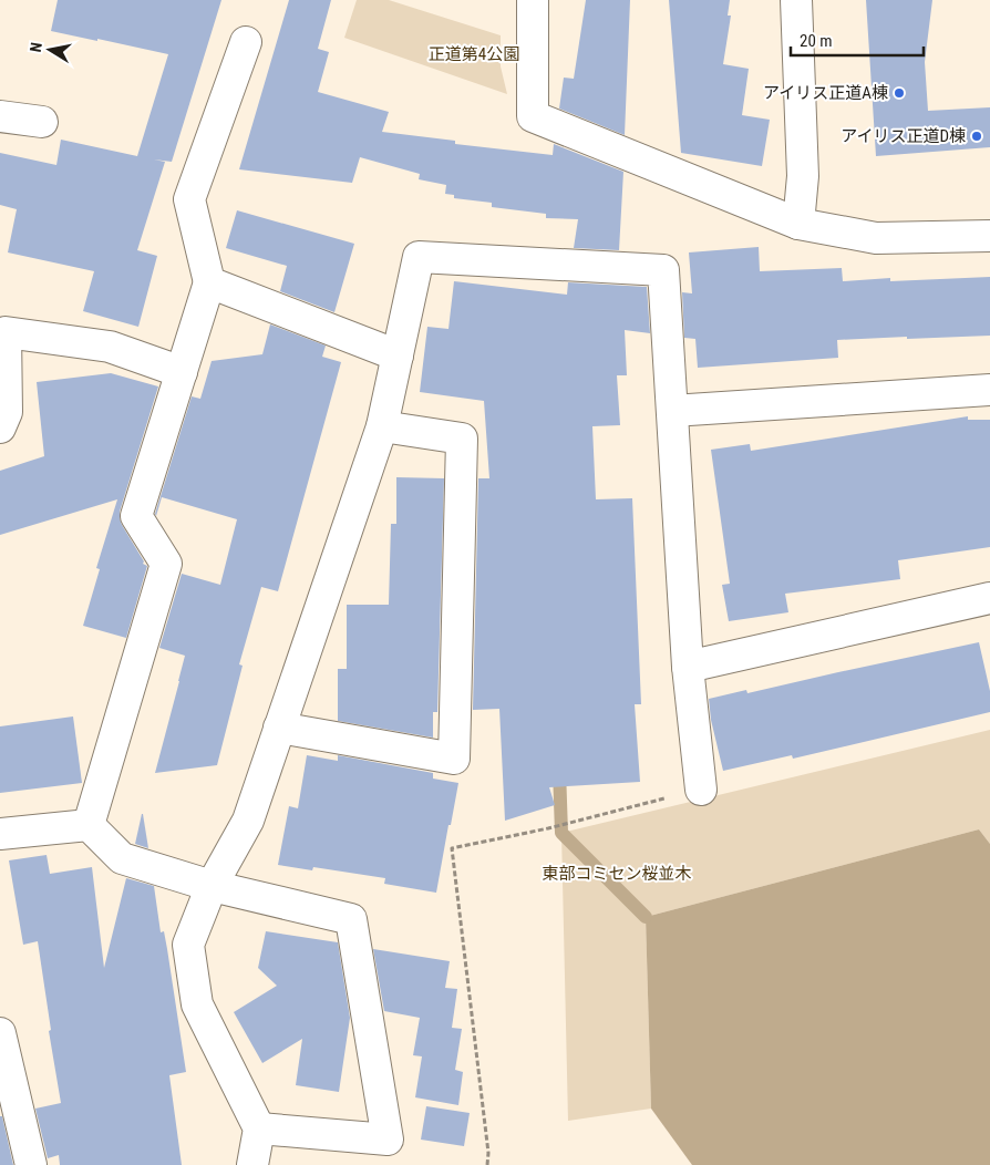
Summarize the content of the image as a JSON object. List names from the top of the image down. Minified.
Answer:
{"parks":["正道第4公園","東部コミセン桜並木"],"places":["アイリス正道A棟","アイリス正道D棟"],"scale_bar":"20 m","north":"left"}
